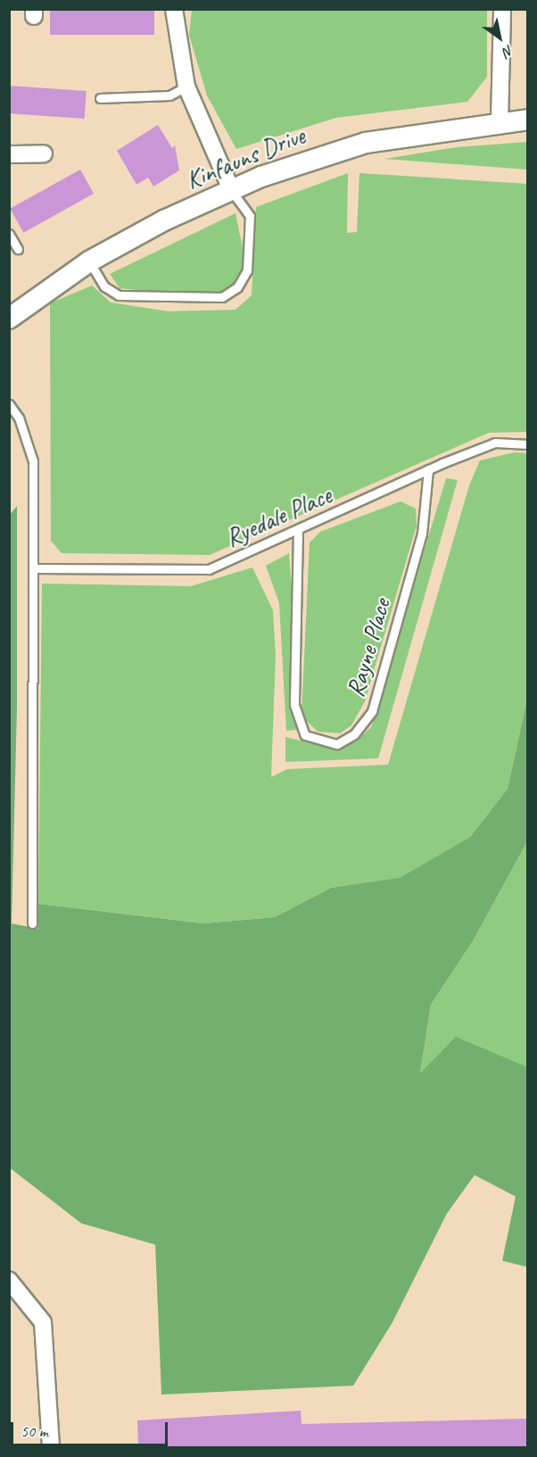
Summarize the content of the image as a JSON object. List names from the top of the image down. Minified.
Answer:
{"streets":{"street":["Kinfauns Drive"],"lane":["Ryedale Place","Rayne Place"]},"crossings":[["Ryedale Place","Rayne Place"]],"scale_bar":"50 m","north":"bottom right"}
